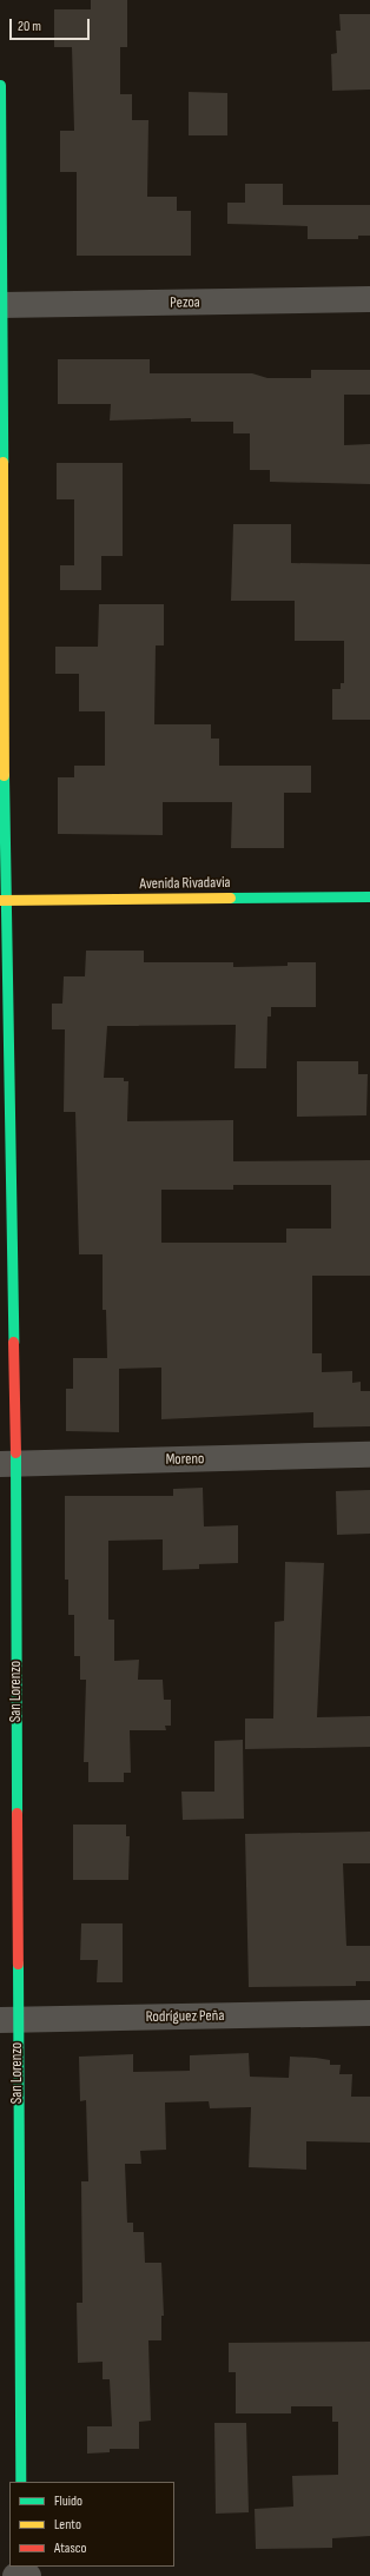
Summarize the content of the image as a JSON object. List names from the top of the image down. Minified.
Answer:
{"streets":{"street":["Pezoa","Avenida Rivadavia","Moreno","San Lorenzo","Rodríguez Peña"]},"crossings":[["Pezoa","San Lorenzo"],["Avenida Rivadavia","San Lorenzo"],["Moreno","San Lorenzo"],["San Lorenzo","Rodríguez Peña"]],"legend":["Fluido","Lento","Atasco"],"scale_bar":"20 m"}
